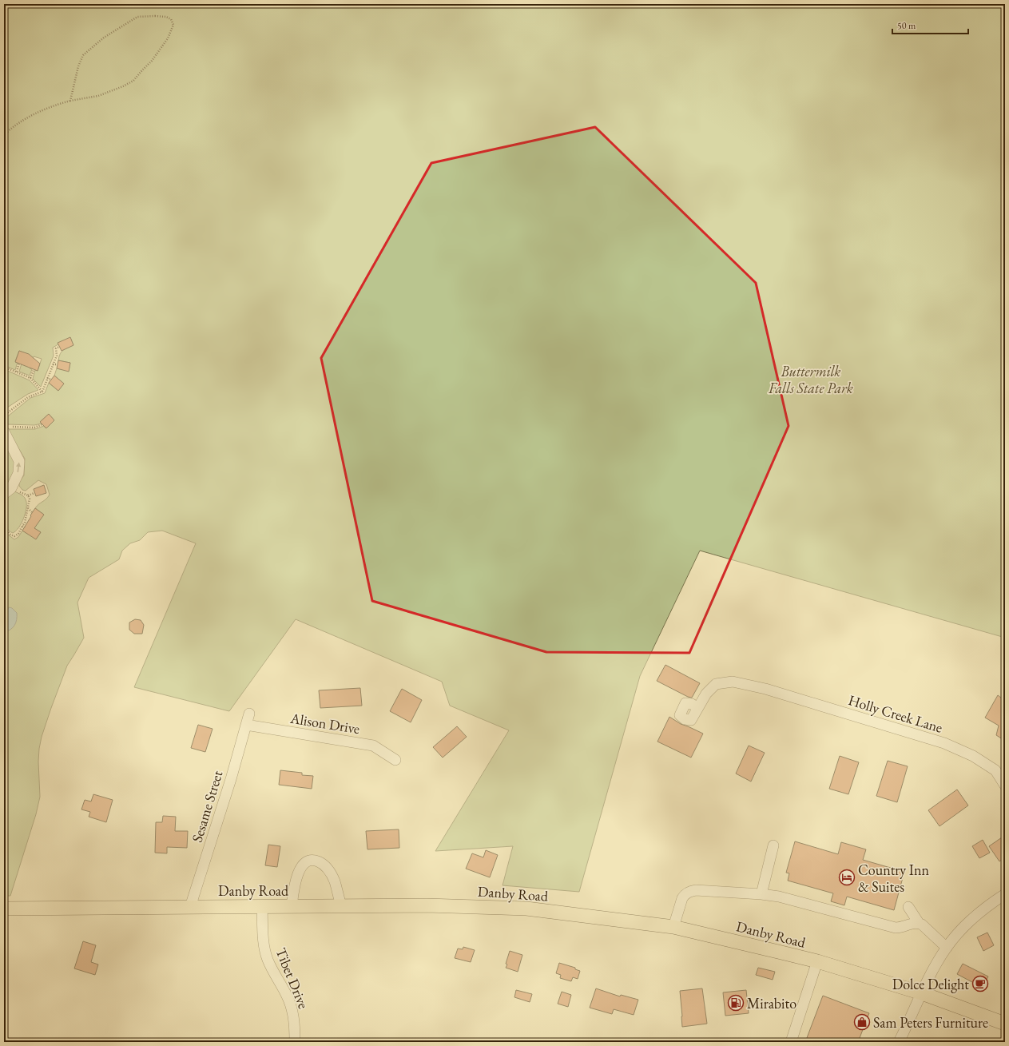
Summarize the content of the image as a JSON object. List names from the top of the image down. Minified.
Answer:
{"streets":{"main road":["Danby Road"],"street":["Holly Creek Lane","Alison Drive","Sesame Street","Tibet Drive"]},"crossings":[["Alison Drive","Sesame Street"],["Sesame Street","Danby Road"],["Danby Road","Tibet Drive"]],"parks":["Buttermilk Falls State Park"],"places":{"hotel":["Country Inn & Suites"],"cafe":["Dolce Delight"],"fuel station":["Mirabito"],"shop":["Sam Peters Furniture"]},"scale_bar":"50 m"}
